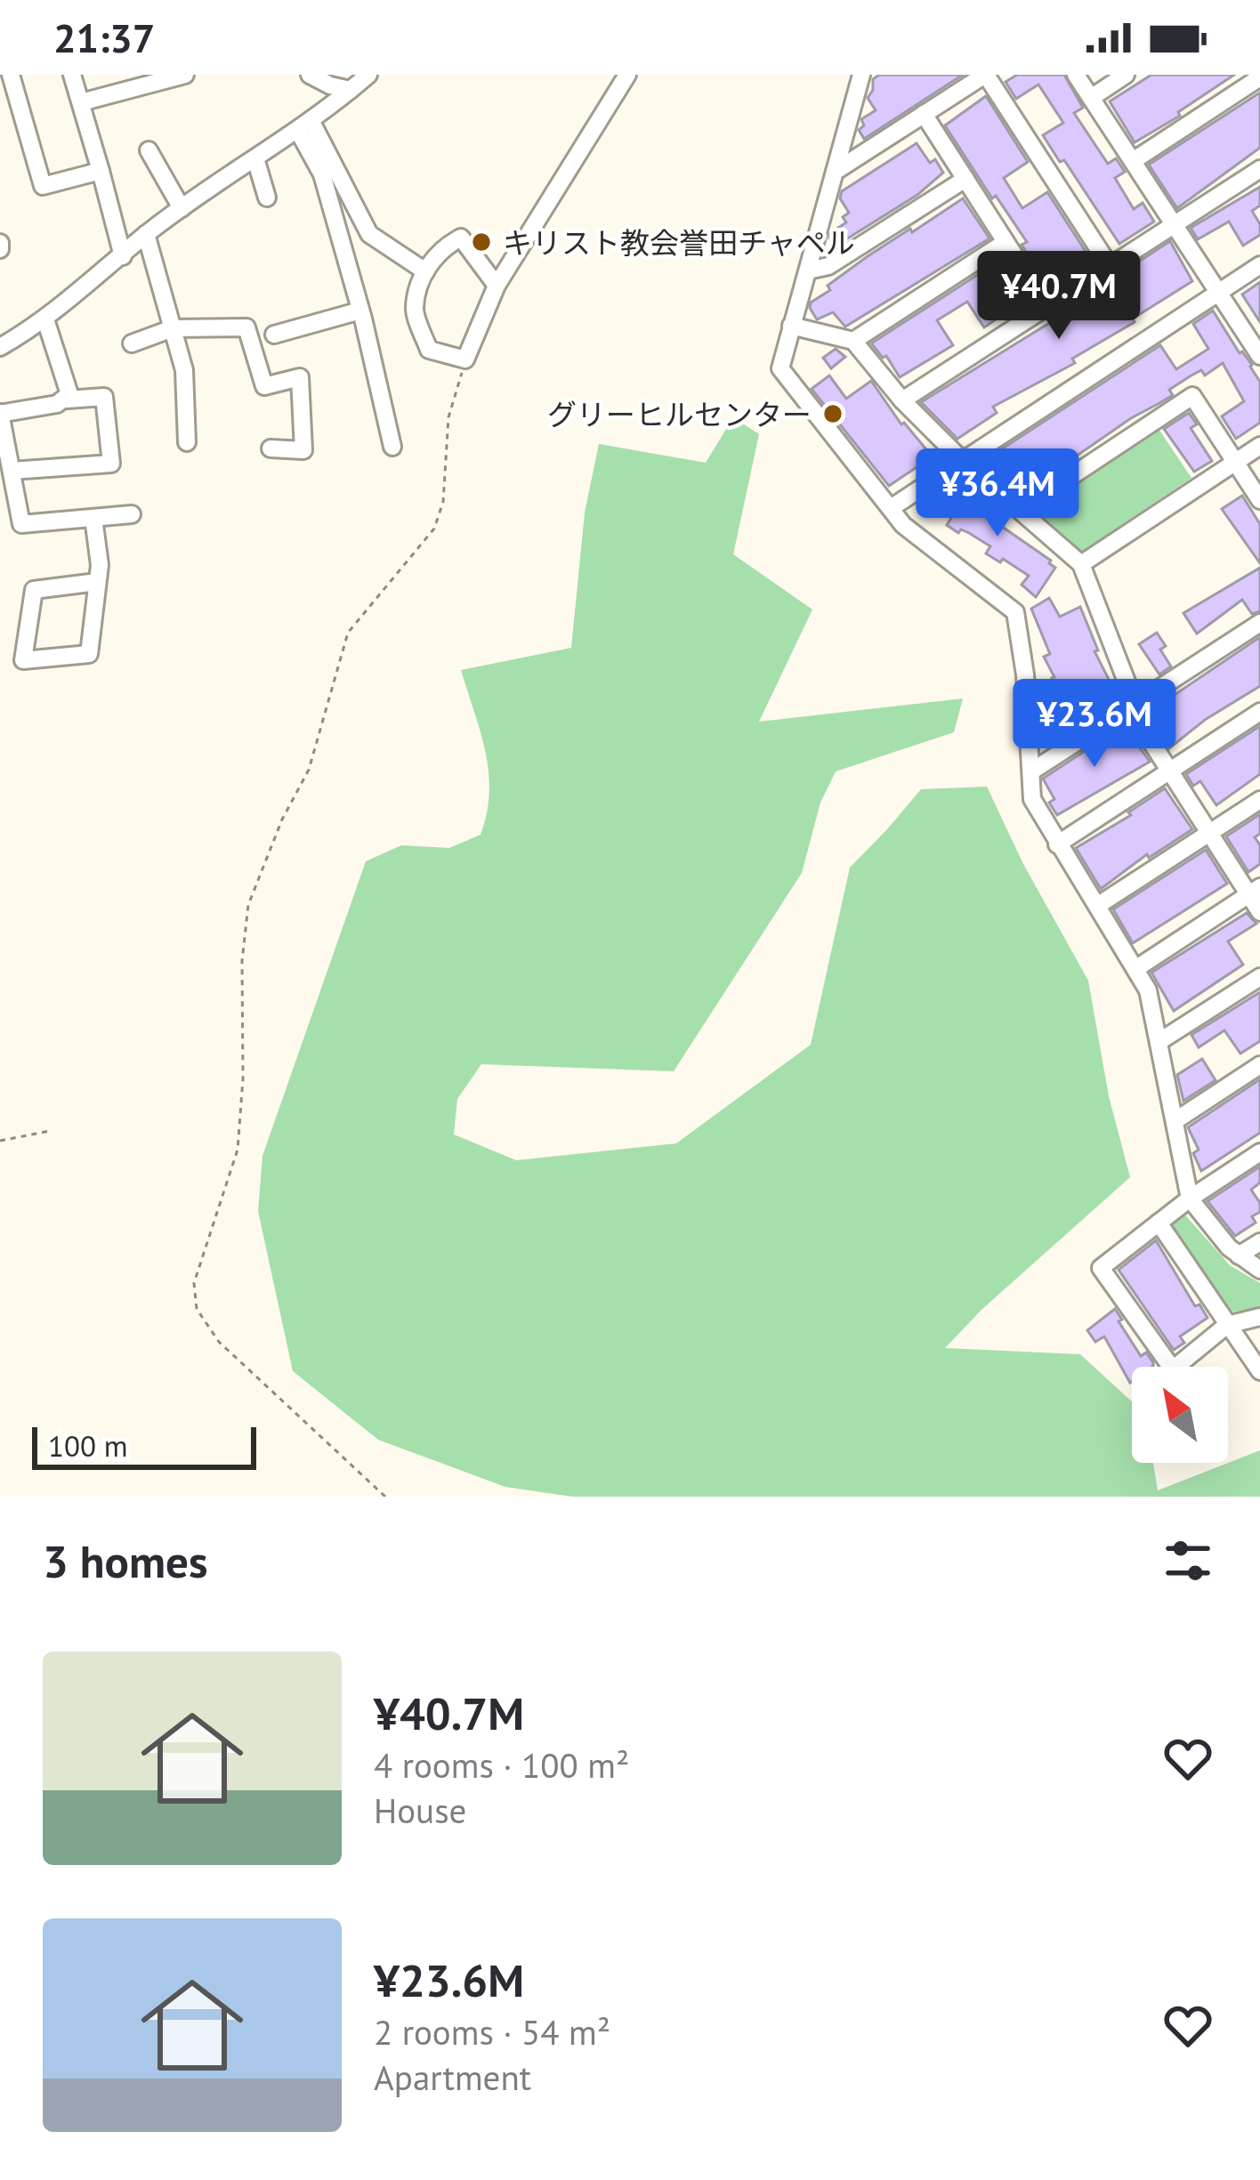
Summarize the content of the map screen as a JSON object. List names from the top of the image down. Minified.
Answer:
{"places":["キリスト教会誉田チャペル","グリーヒルセンター"],"scale_bar":"100 m","north":"top left","page":{"status":"21:37","price":["¥40.7M","¥36.4M","¥23.6M"],"scale":"100 m","heading":"3 homes","list":[{"name":"¥40.7M","note":"4 rooms · 100 m² · House"},{"name":"¥23.6M","note":"2 rooms · 54 m² · Apartment"}]}}
